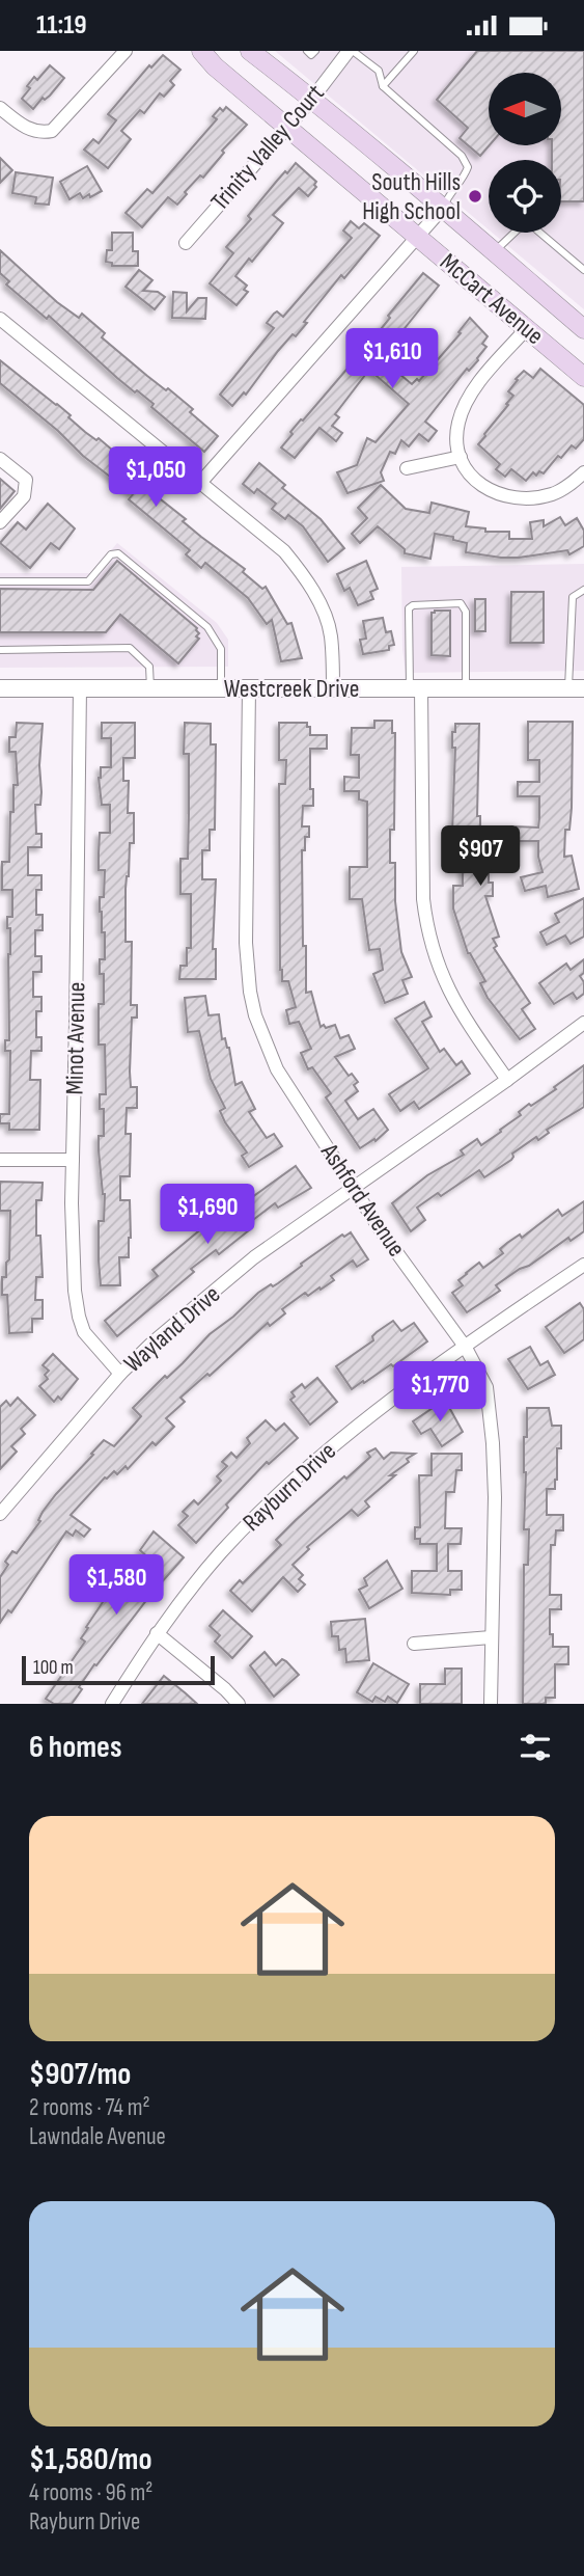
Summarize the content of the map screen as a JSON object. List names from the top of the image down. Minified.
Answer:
{"streets":{"main road":["McCart Avenue"],"street":["Trinity Valley Court","Westcreek Drive","Minot Avenue","Ashford Avenue","Wayland Drive","Rayburn Drive"]},"crossings":[["Trinity Valley Court","McCart Avenue"],["Westcreek Drive","Minot Avenue"],["Westcreek Drive","Ashford Avenue"],["Minot Avenue","Wayland Drive"],["Ashford Avenue","Wayland Drive"],["Ashford Avenue","Rayburn Drive"]],"places":["South Hills High School"],"scale_bar":"100 m","north":"left","page":{"status":"11:19","price":["$1,610","$1,050","$907","$1,690","$1,770","$1,580"],"scale":"100 m","heading":"6 homes","list":[{"name":"$907/mo","note":"2 rooms · 74 m² · Lawndale Avenue"},{"name":"$1,580/mo","note":"4 rooms · 96 m² · Rayburn Drive"}]}}
